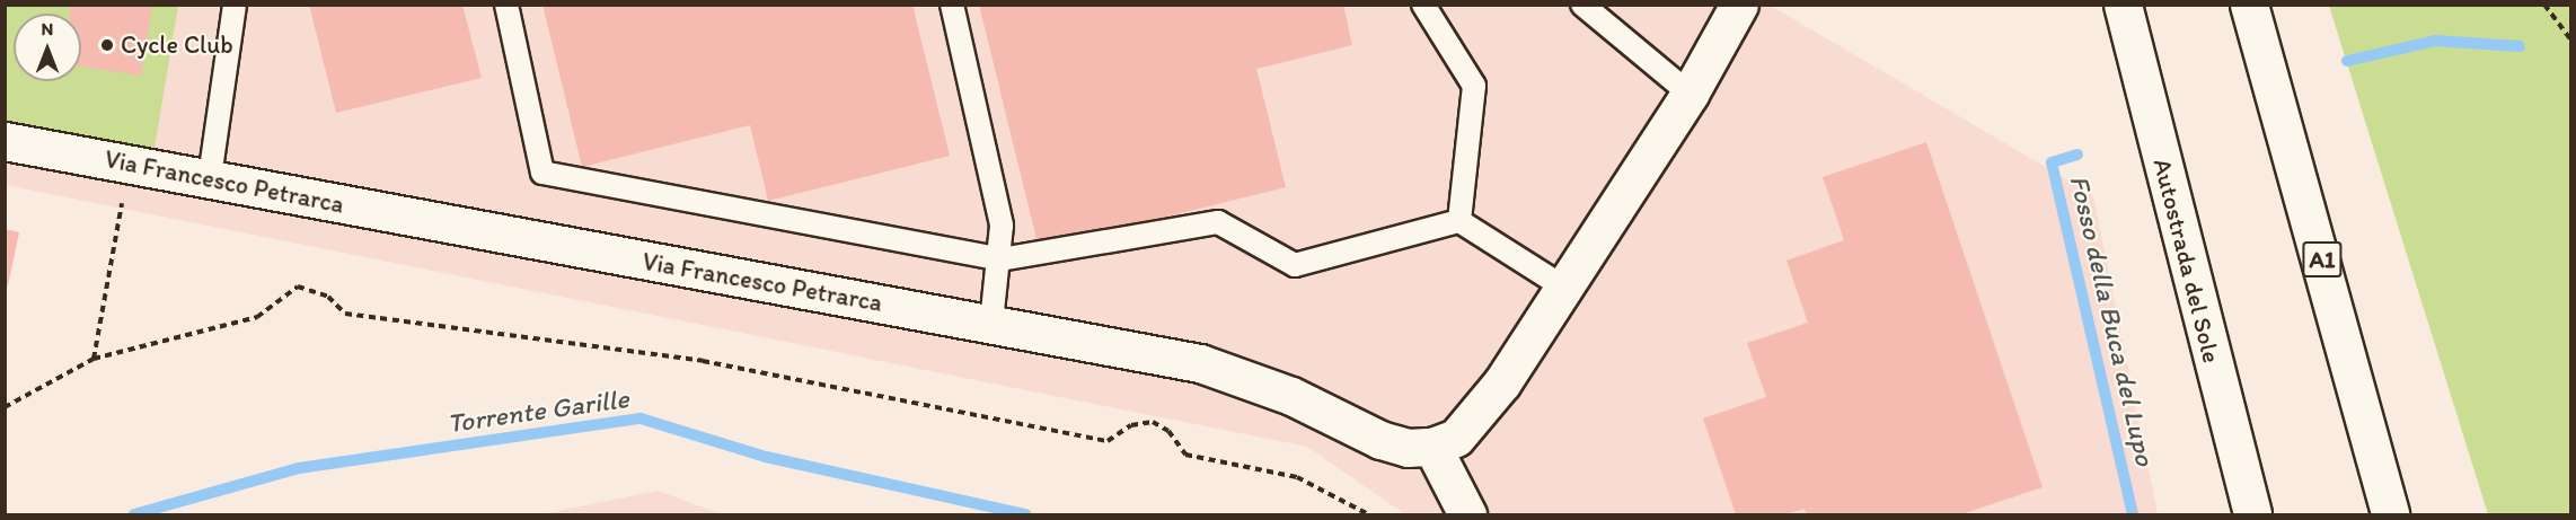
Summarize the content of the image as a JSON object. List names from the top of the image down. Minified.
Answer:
{"streets":{"main road":["Via Francesco Petrarca","A1","Autostrada del Sole"]},"water":["Fosso della Buca del Lupo","Torrente Garille"],"places":["Cycle Club"],"north":"top"}
